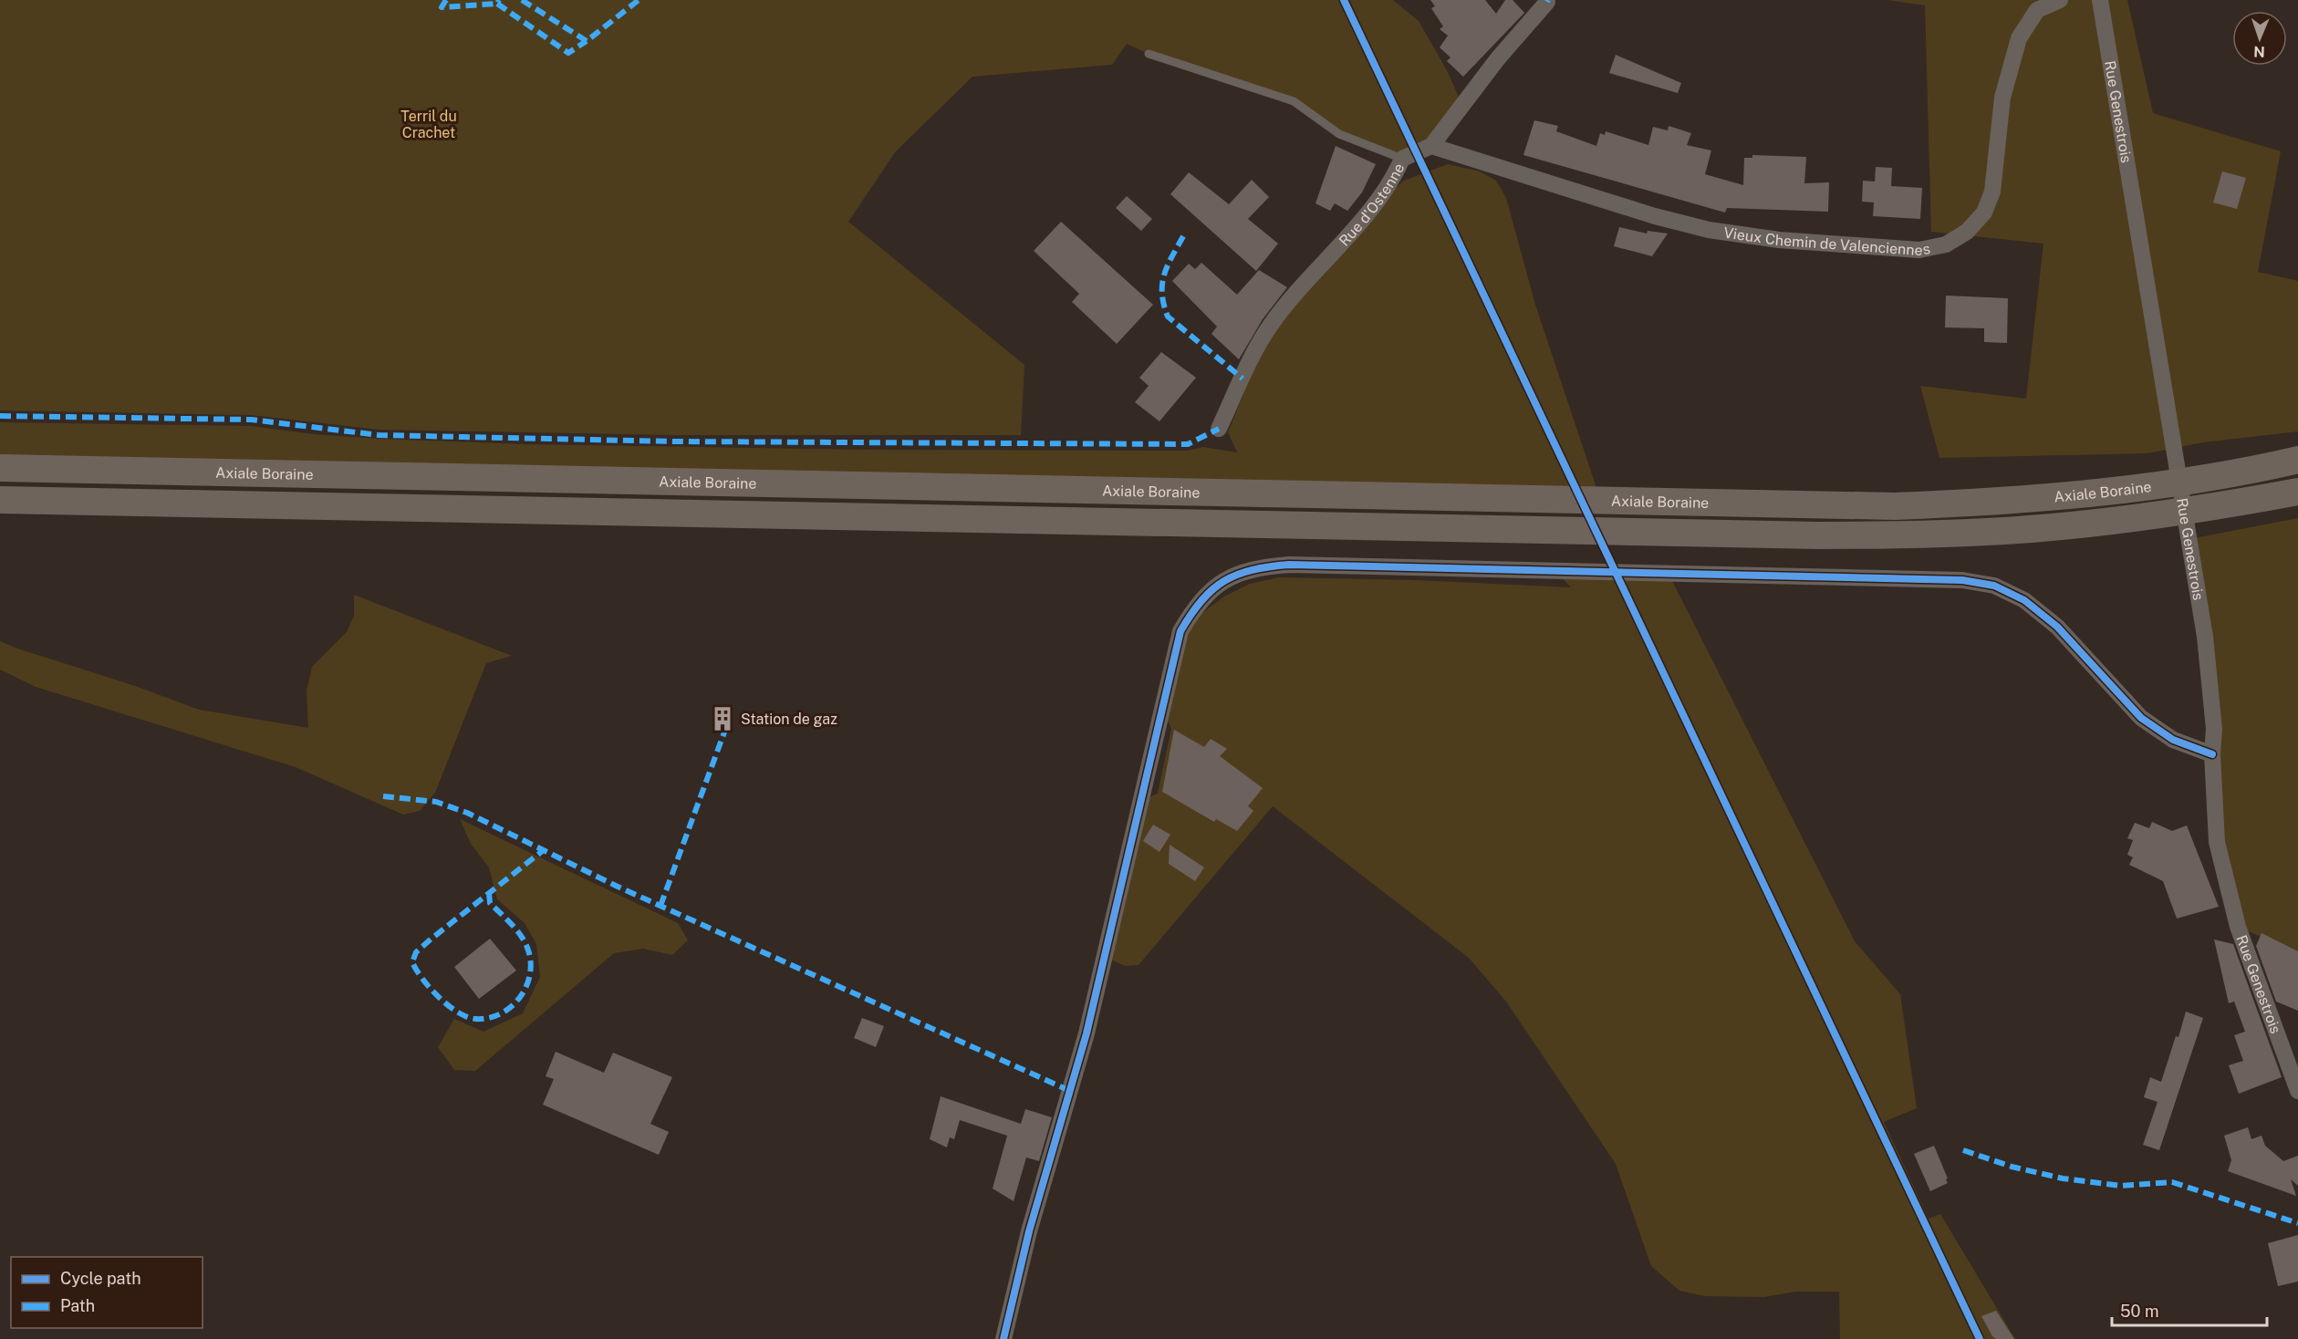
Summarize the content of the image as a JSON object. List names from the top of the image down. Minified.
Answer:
{"streets":{"highway":["Axiale Boraine"],"street":["Rue Genestrois","Rue d'Ostenne","Vieux Chemin de Valenciennes"]},"crossings":[["Rue d'Ostenne","Vieux Chemin de Valenciennes"]],"parks":["Terril du Crachet"],"places":{"building":["Station de gaz"]},"legend":["Cycle path","Path"],"scale_bar":"50 m","north":"bottom"}
